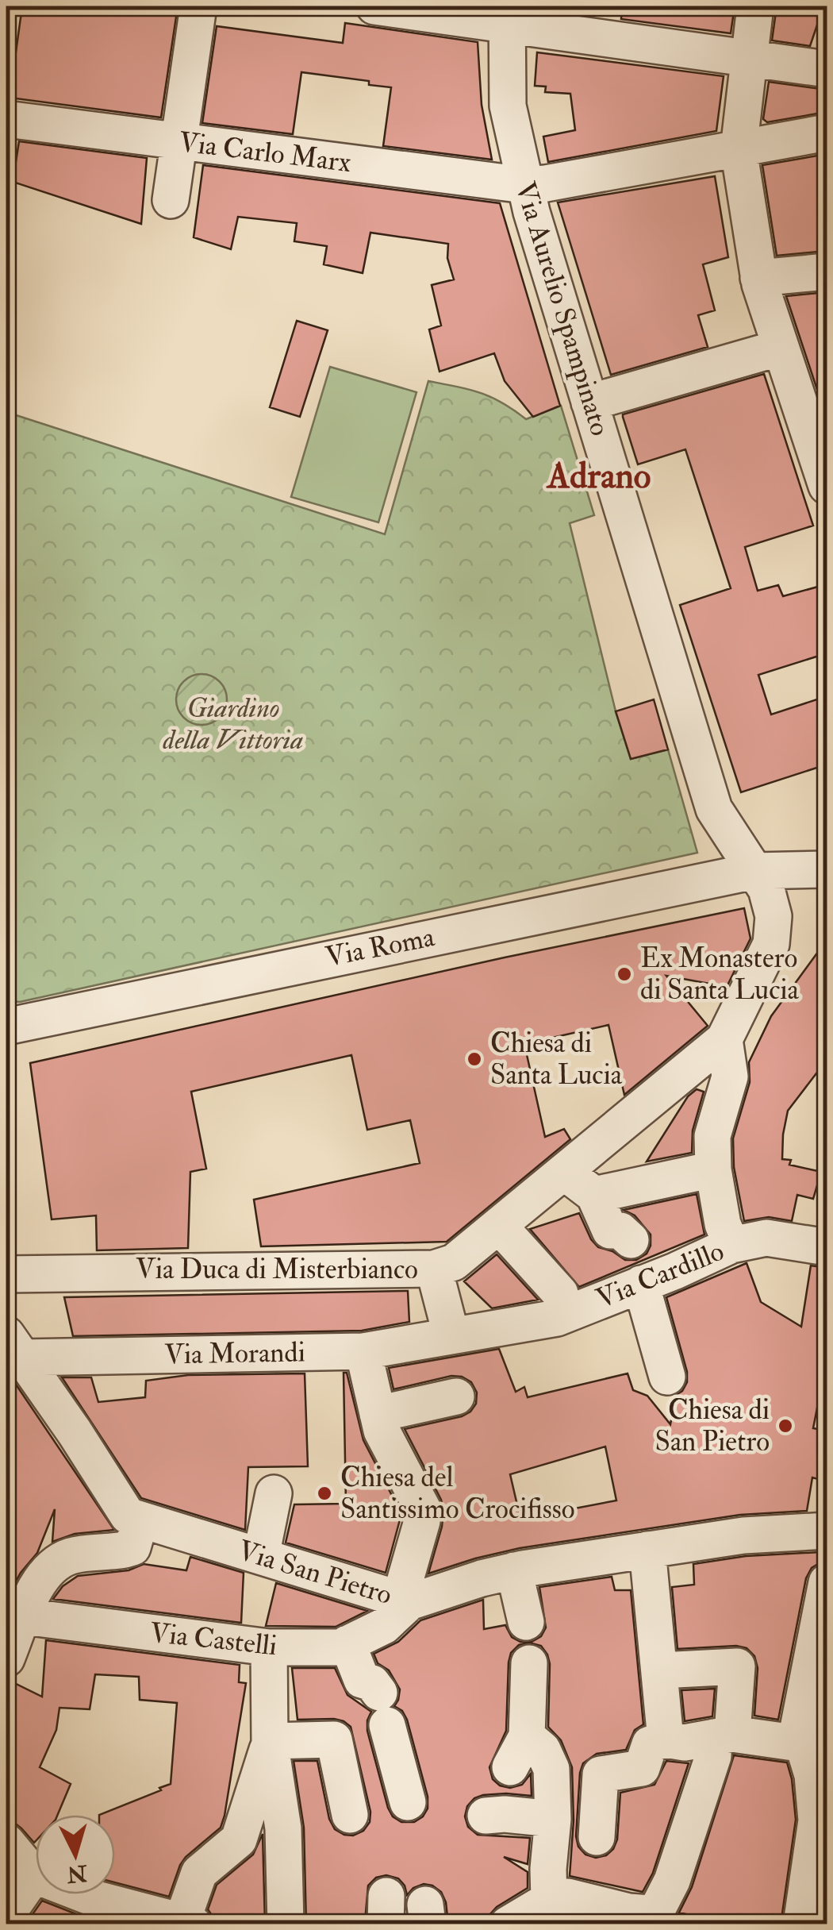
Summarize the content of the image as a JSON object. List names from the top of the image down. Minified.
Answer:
{"streets":{"street":["Via Carlo Marx","Via Aurelio Spampinato","Via Roma","Via Duca di Misterbianco","Via Cardillo","Via Morandi","Via San Pietro","Via Castelli"]},"crossings":[["Via Carlo Marx","Via Aurelio Spampinato"],["Via Aurelio Spampinato","Via Roma"],["Via Aurelio Spampinato","Via Duca di Misterbianco"],["Via Cardillo","Via Morandi"],["Via Morandi","Via San Pietro"],["Via San Pietro","Via Castelli"]],"districts":["Adrano"],"parks":["Giardino della Vittoria"],"places":["Ex Monastero di Santa Lucia","Chiesa di Santa Lucia","Chiesa di San Pietro","Chiesa del Santissimo Crocifisso"],"north":"bottom"}
